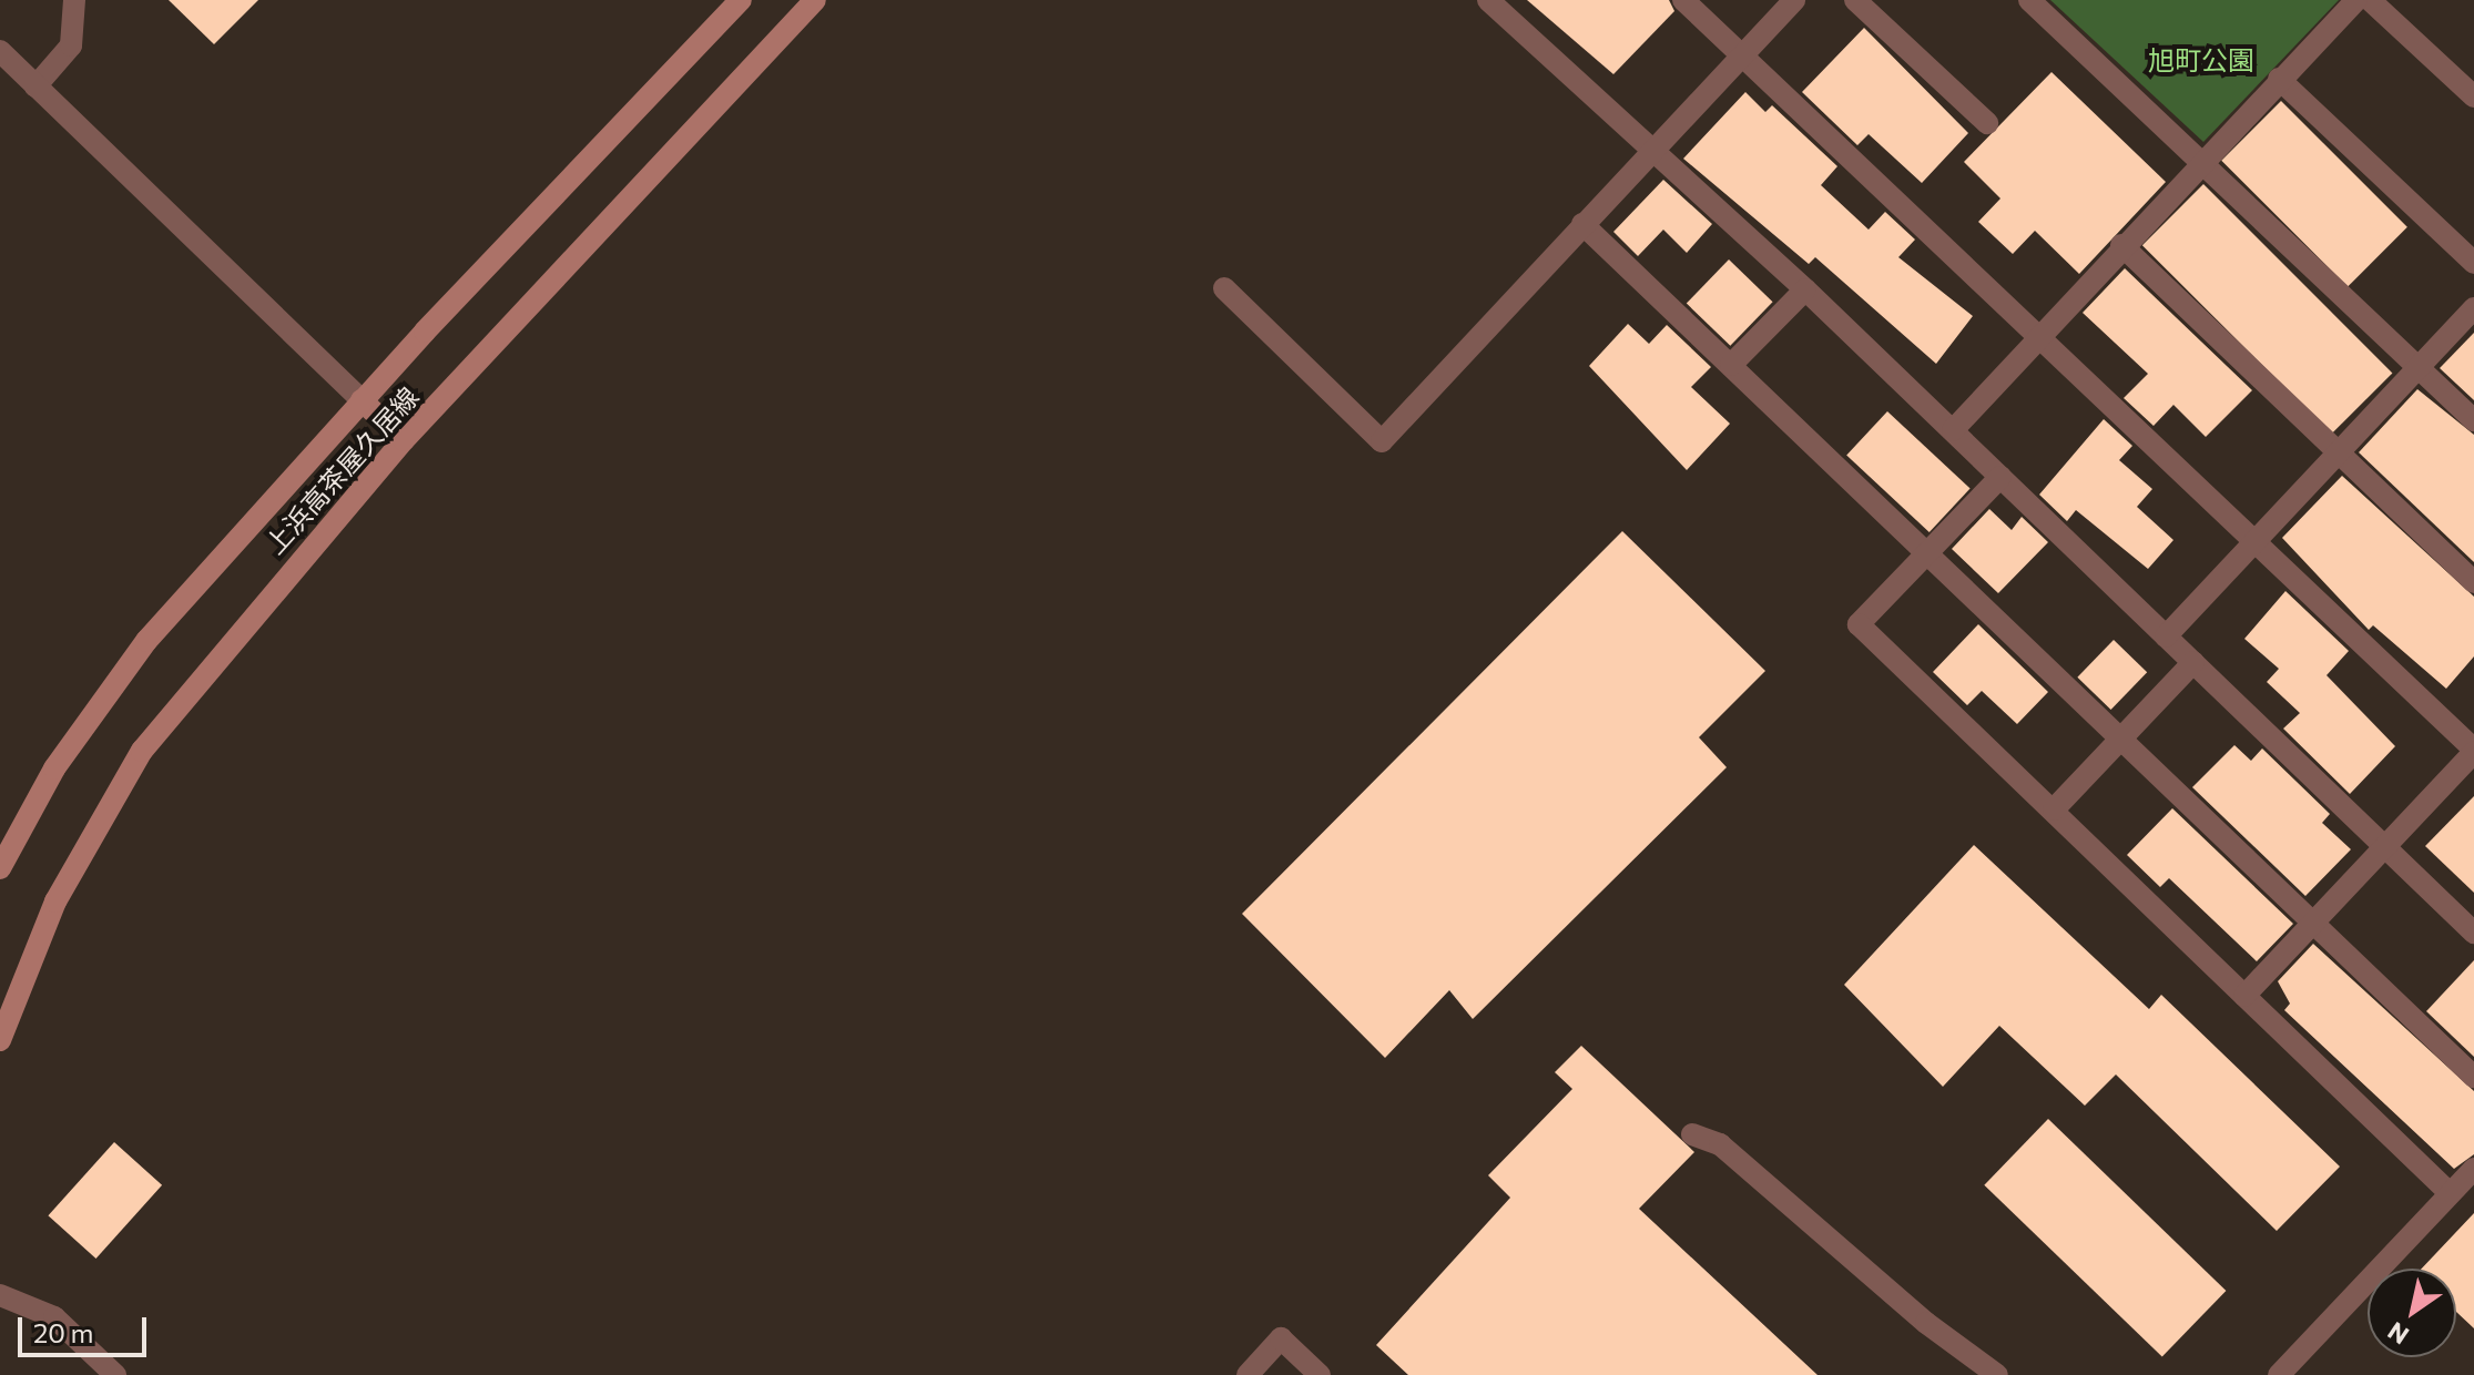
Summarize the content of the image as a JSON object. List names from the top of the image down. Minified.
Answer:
{"streets":{"main road":["上浜高茶屋久居線"]},"parks":["旭町公園"],"scale_bar":"20 m","north":"bottom left"}
